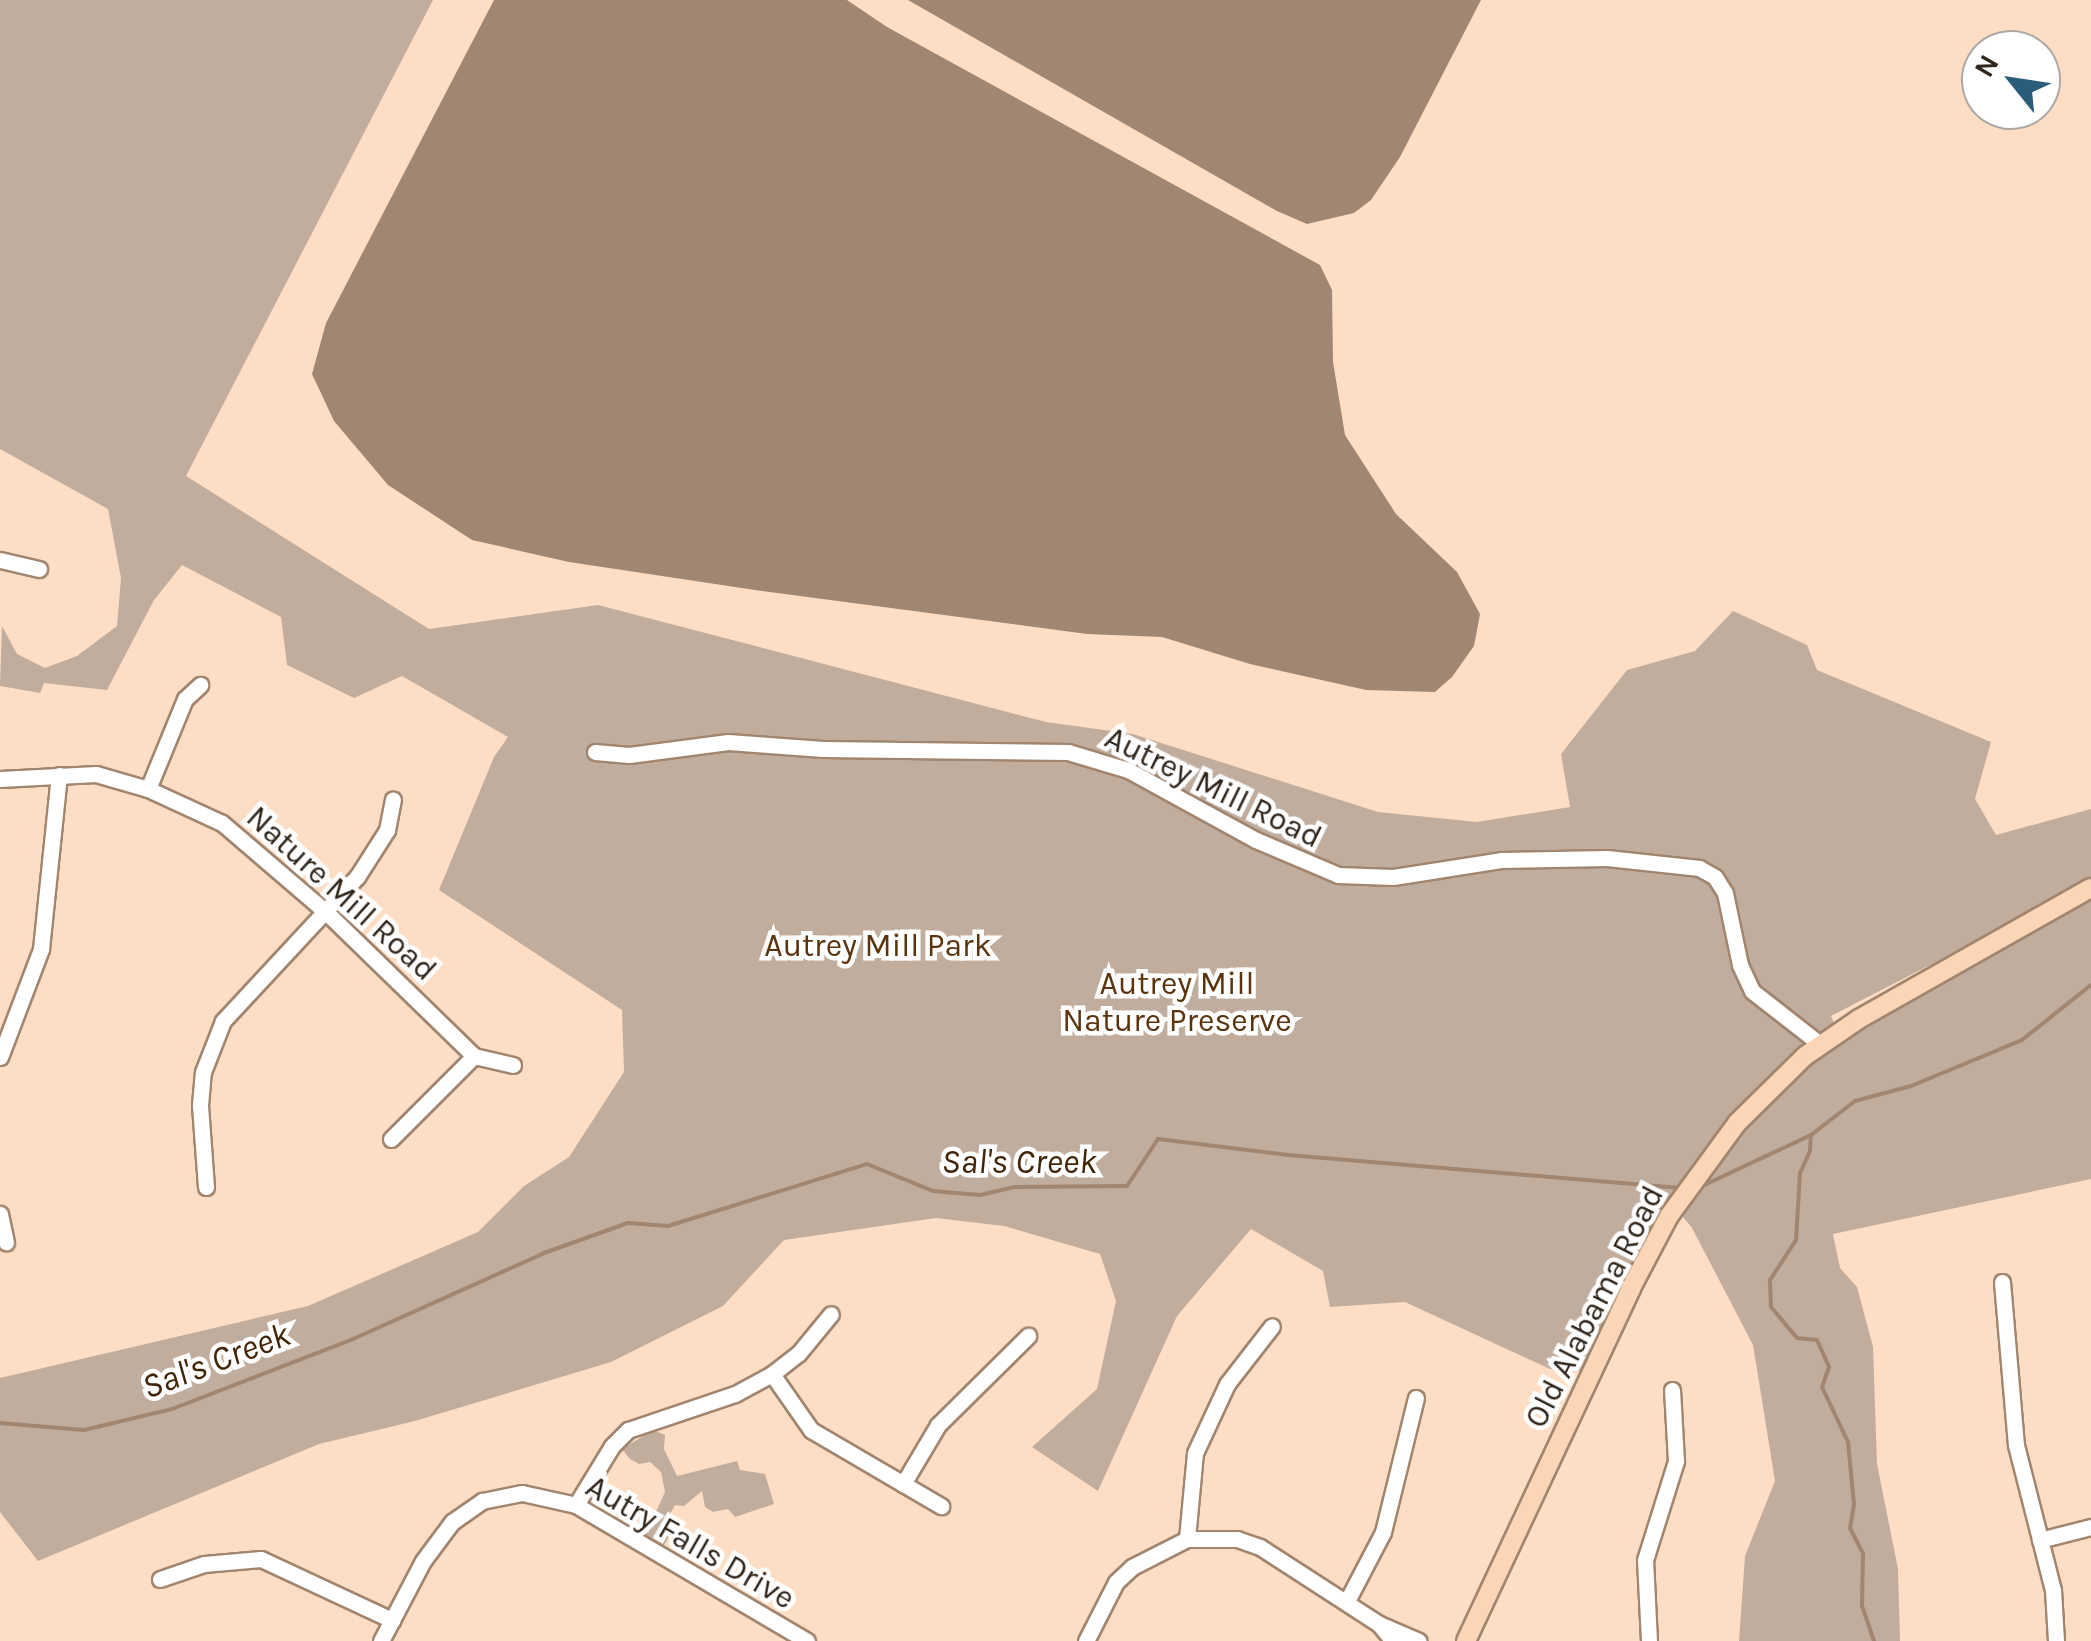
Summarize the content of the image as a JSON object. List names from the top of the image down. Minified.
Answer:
{"streets":{"main road":["Old Alabama Road"],"street":["Autrey Mill Road","Nature Mill Road","Autry Falls Drive"]},"crossings":[["Autrey Mill Road","Old Alabama Road"]],"water":["Sal's Creek"],"parks":["Autrey Mill Park","Autrey Mill Nature Preserve"],"north":"top left"}
